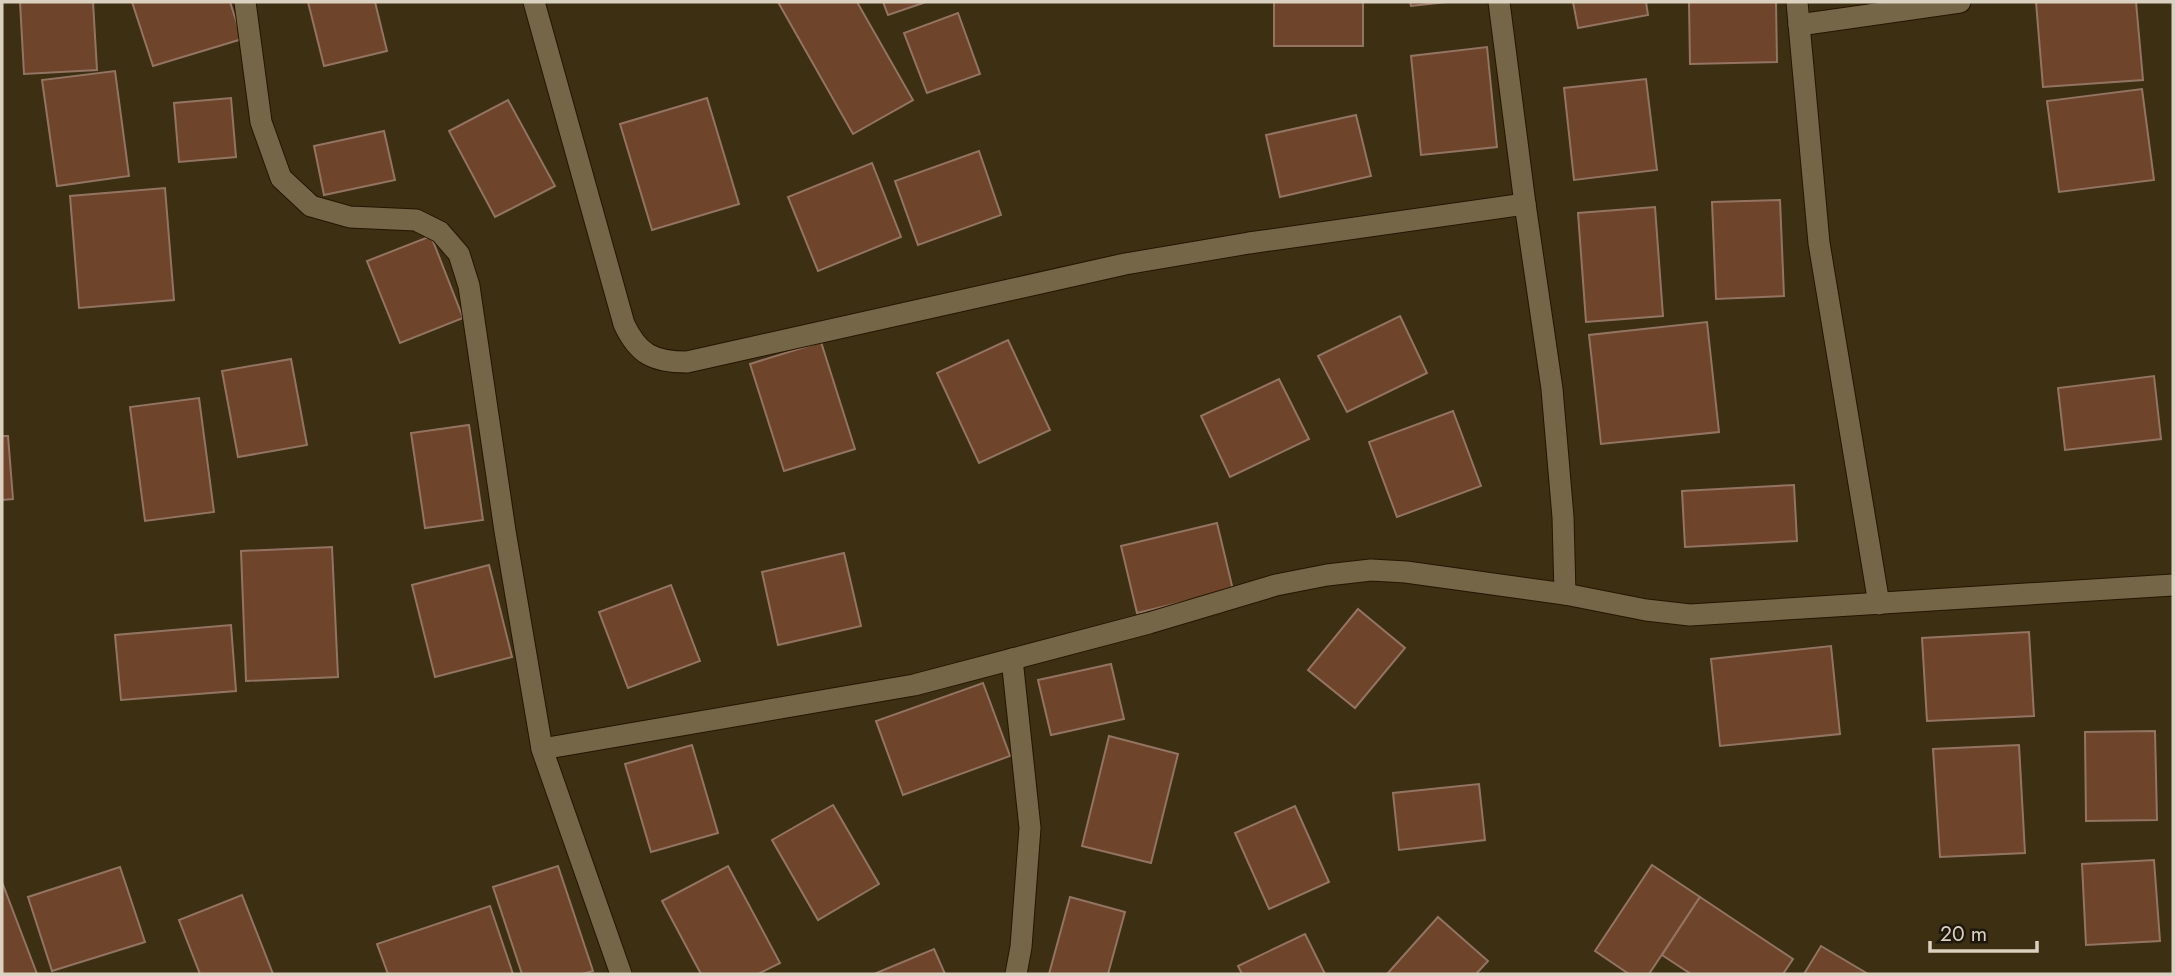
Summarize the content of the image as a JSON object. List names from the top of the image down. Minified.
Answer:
{"scale_bar":"20 m"}
